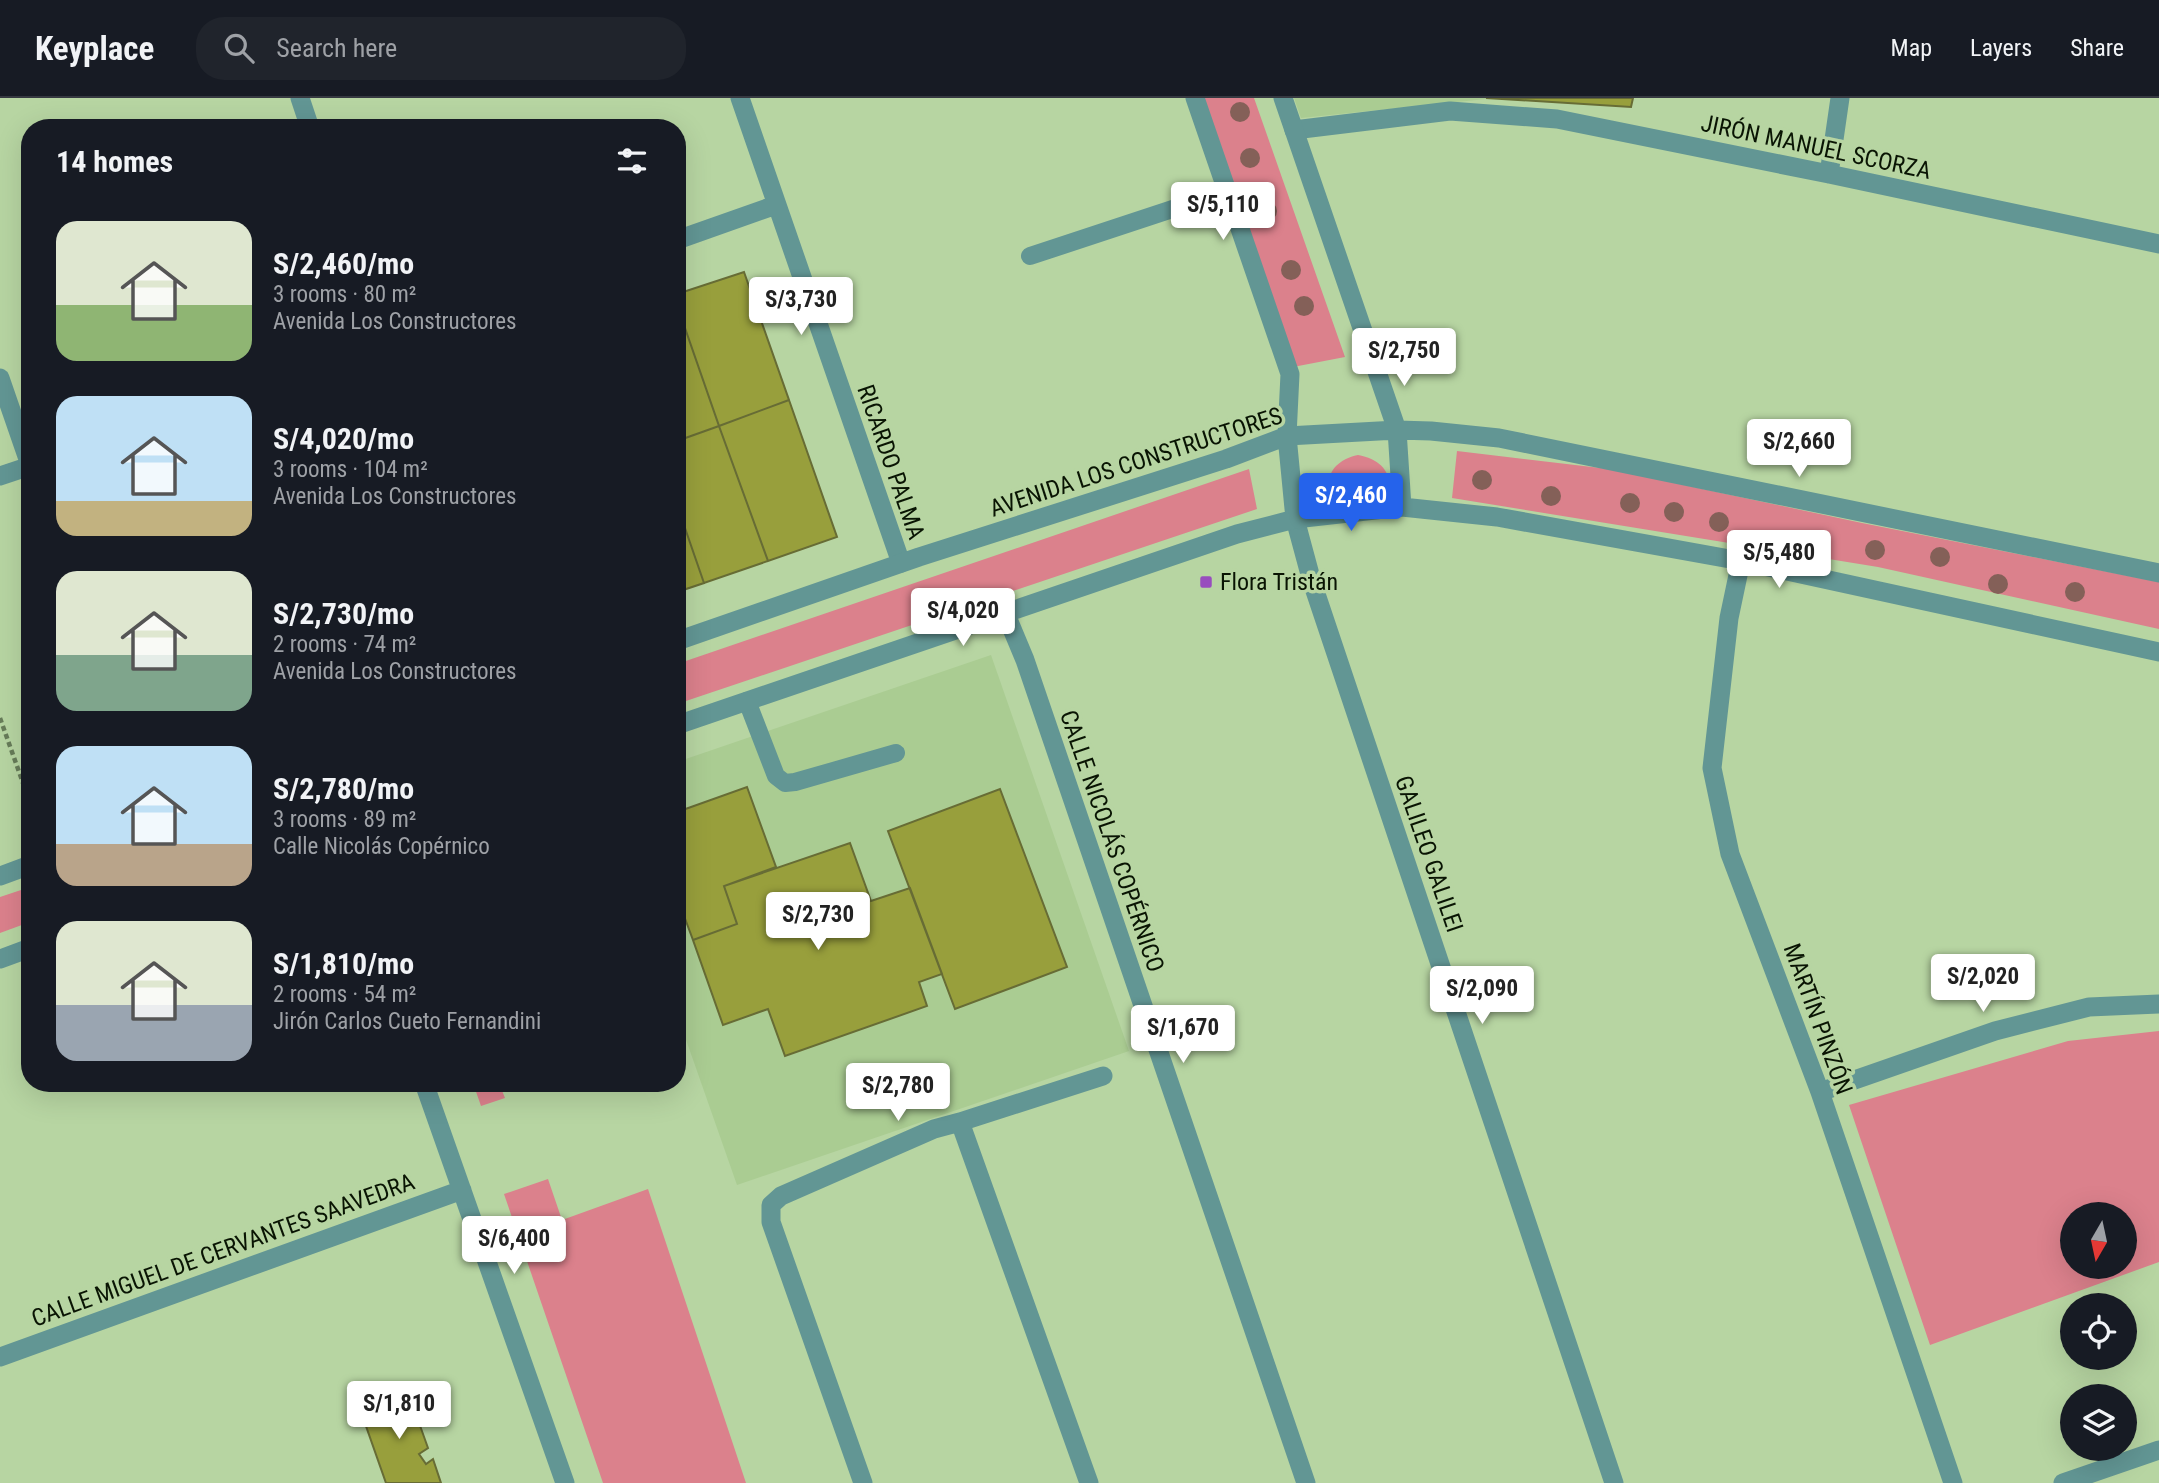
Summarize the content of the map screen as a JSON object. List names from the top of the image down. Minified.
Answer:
{"streets":{"street":["JIRÓN MANUEL SCORZA","RICARDO PALMA","AVENIDA LOS CONSTRUCTORES","CALLE NICOLÁS COPÉRNICO","GALILEO GALILEI","MARTÍN PINZÓN","CALLE MIGUEL DE CERVANTES SAAVEDRA"]},"crossings":[["RICARDO PALMA","AVENIDA LOS CONSTRUCTORES"],["AVENIDA LOS CONSTRUCTORES","GALILEO GALILEI"]],"places":{"transit":["Flora Tristán"]},"north":"bottom","page":{"header":"Keyplace","search":"Search here","nav":["Map","Layers","Share"],"heading":"14 homes","price":["S/5,110","S/3,730","S/2,750","S/2,660","S/2,460","S/5,480","S/4,020","S/2,730","S/2,020","S/2,090","S/1,670","S/2,780","S/6,400","S/1,810"],"list":[{"name":"S/2,460/mo","note":"3 rooms · 80 m² · Avenida Los Constructores"},{"name":"S/4,020/mo","note":"3 rooms · 104 m² · Avenida Los Constructores"},{"name":"S/2,730/mo","note":"2 rooms · 74 m² · Avenida Los Constructores"},{"name":"S/2,780/mo","note":"3 rooms · 89 m² · Calle Nicolás Copérnico"},{"name":"S/1,810/mo","note":"2 rooms · 54 m² · Jirón Carlos Cueto Fernandini"}]}}
